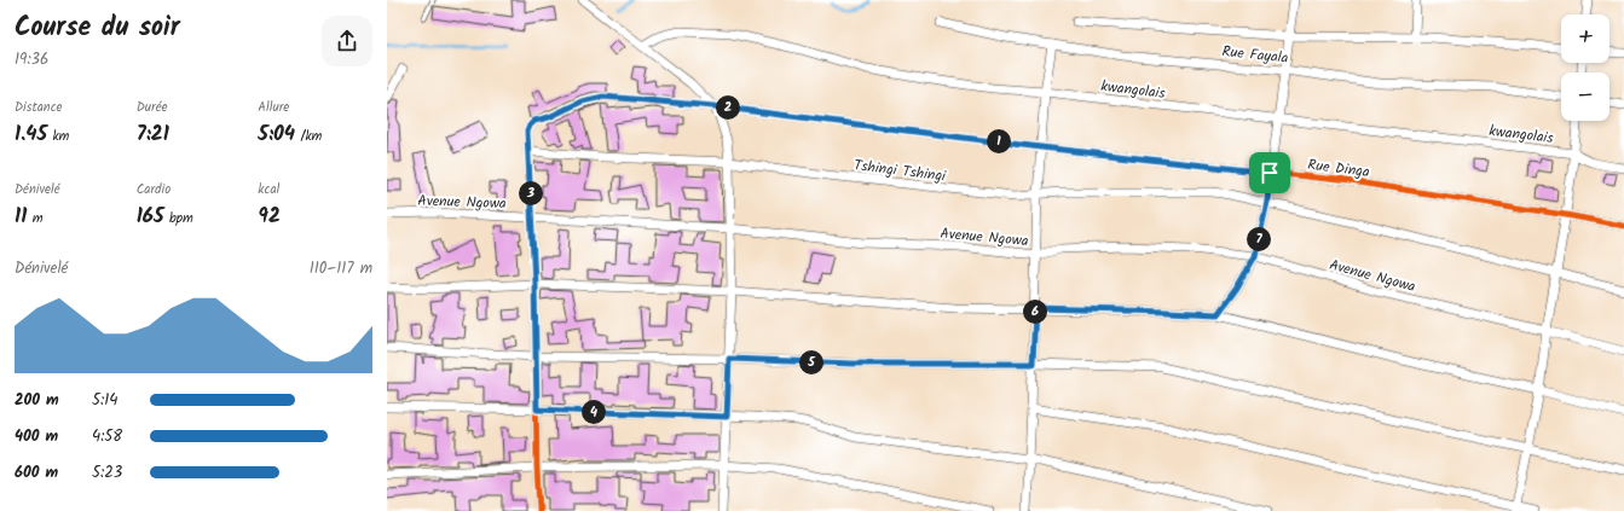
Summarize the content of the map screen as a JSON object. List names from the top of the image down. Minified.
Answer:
{"streets":{"street":["Rue Fayala","kwangolais","Rue Dinga","Tshingi Tshingi","Avenue Ngowa"]},"crossings":[["Rue Dinga","Tshingi Tshingi"]],"page":{"heading":["Course du soir","19:36"],"map_buttons":["+","−"],"stats":[["Distance","1.45 km"],["Durée","7:21"],["Allure","5:04 /km"],["Dénivelé","11 m"],["Cardio","165 bpm"],["kcal","92"]],"pins":["2","1","3","7","6","5","4"],"chart":["Dénivelé","110–117 m"],"list":[{"name":"200 m","note":"5:14"},{"name":"400 m","note":"4:58"},{"name":"600 m","note":"5:23"}]}}
